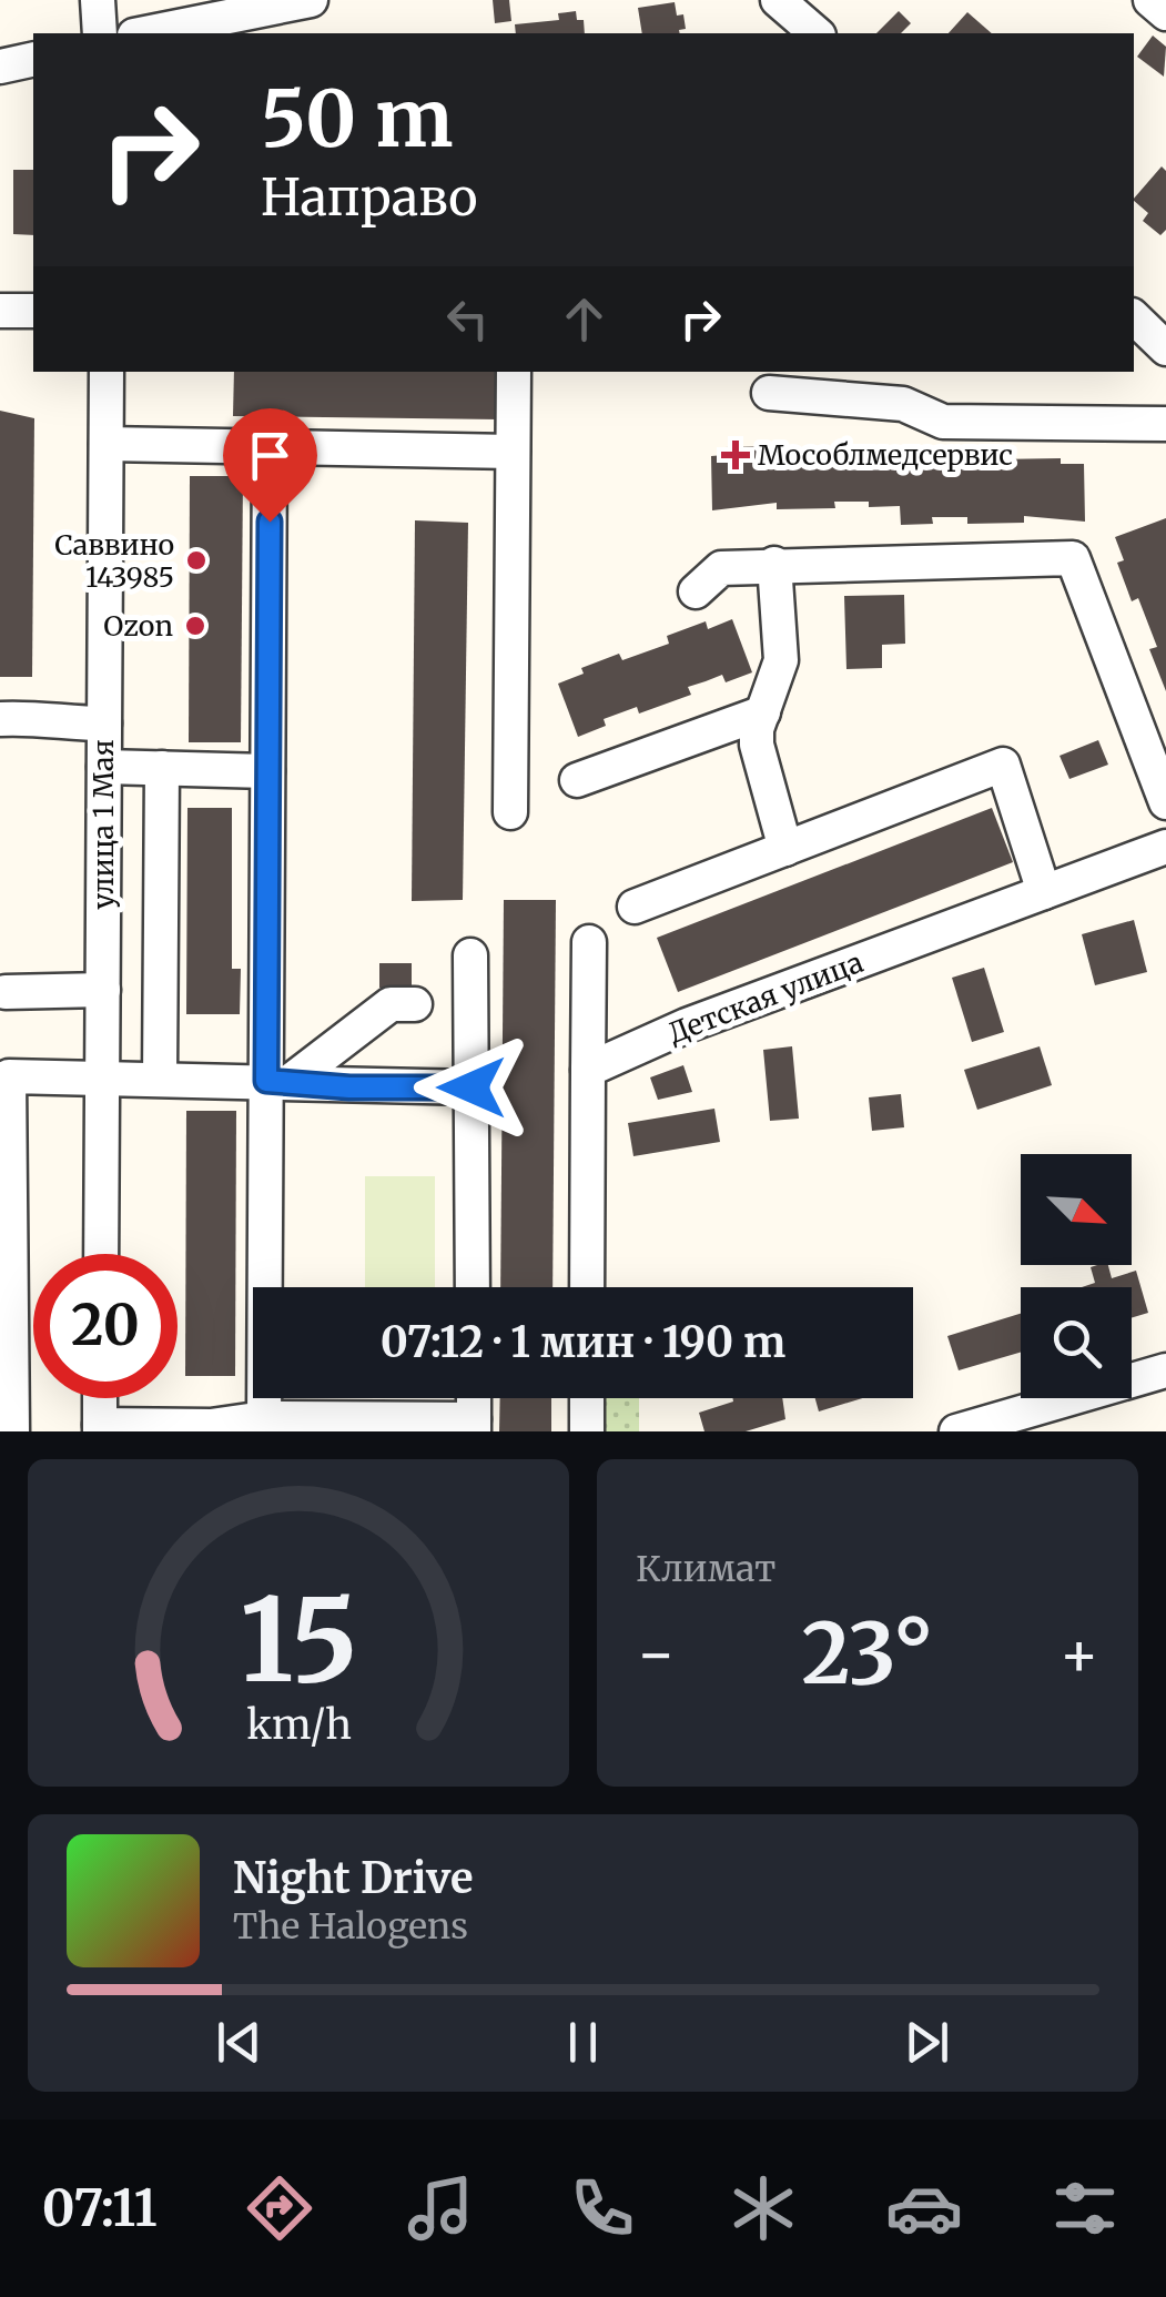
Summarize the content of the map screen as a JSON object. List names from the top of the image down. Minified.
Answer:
{"streets":{"street":["улица 1 Мая","Детская улица"]},"places":{"health":["Мособлмедсервис"],"other":["Саввино 143985","Ozon"]},"north":"bottom right","page":{"turn":["50 m","Направо"],"limit":"20","trip":"07:12 · 1 мин · 190 m","tile":"Климат","heat":["−","23°","+"],"song":["Night Drive","The Halogens"],"tabs":"07:11","gauge":["15","km/h"]}}
